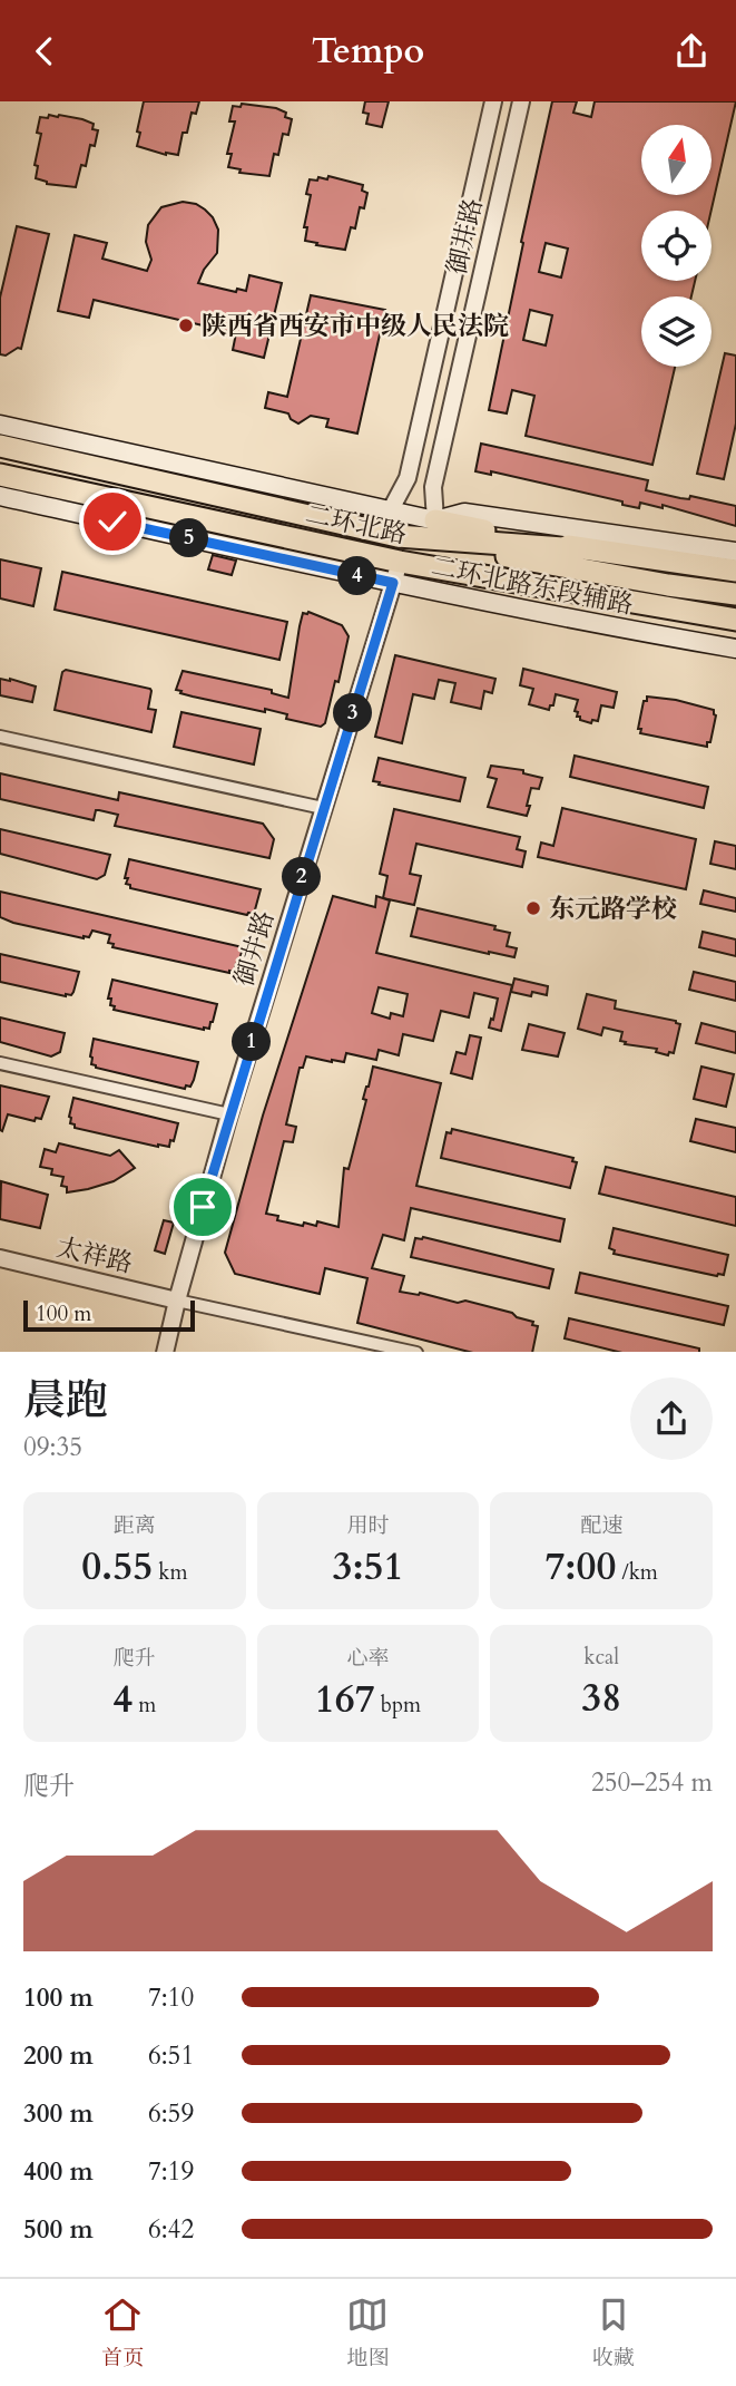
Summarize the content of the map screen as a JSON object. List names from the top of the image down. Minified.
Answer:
{"streets":{"highway":["二环北路"],"main road":["二环北路东段辅路"],"street":["御井路","太祥路"]},"crossings":[["御井路","二环北路"],["御井路","二环北路东段辅路"],["御井路","太祥路"]],"places":["陕西省西安市中级人民法院","东元路学校"],"scale_bar":"100 m","north":"top","page":{"header":"Tempo","pins":["5","4","3","2","1"],"scale":"100 m","heading":["晨跑","09:35"],"stats":[["距离","0.55 km"],["用时","3:51"],["配速","7:00 /km"],["爬升","4 m"],["心率","167 bpm"],["kcal","38"]],"chart":["爬升","250–254 m"],"list":[{"name":"100 m","note":"7:10"},{"name":"200 m","note":"6:51"},{"name":"300 m","note":"6:59"},{"name":"400 m","note":"7:19"},{"name":"500 m","note":"6:42"}],"tabs":["首页","地图","收藏"]}}
